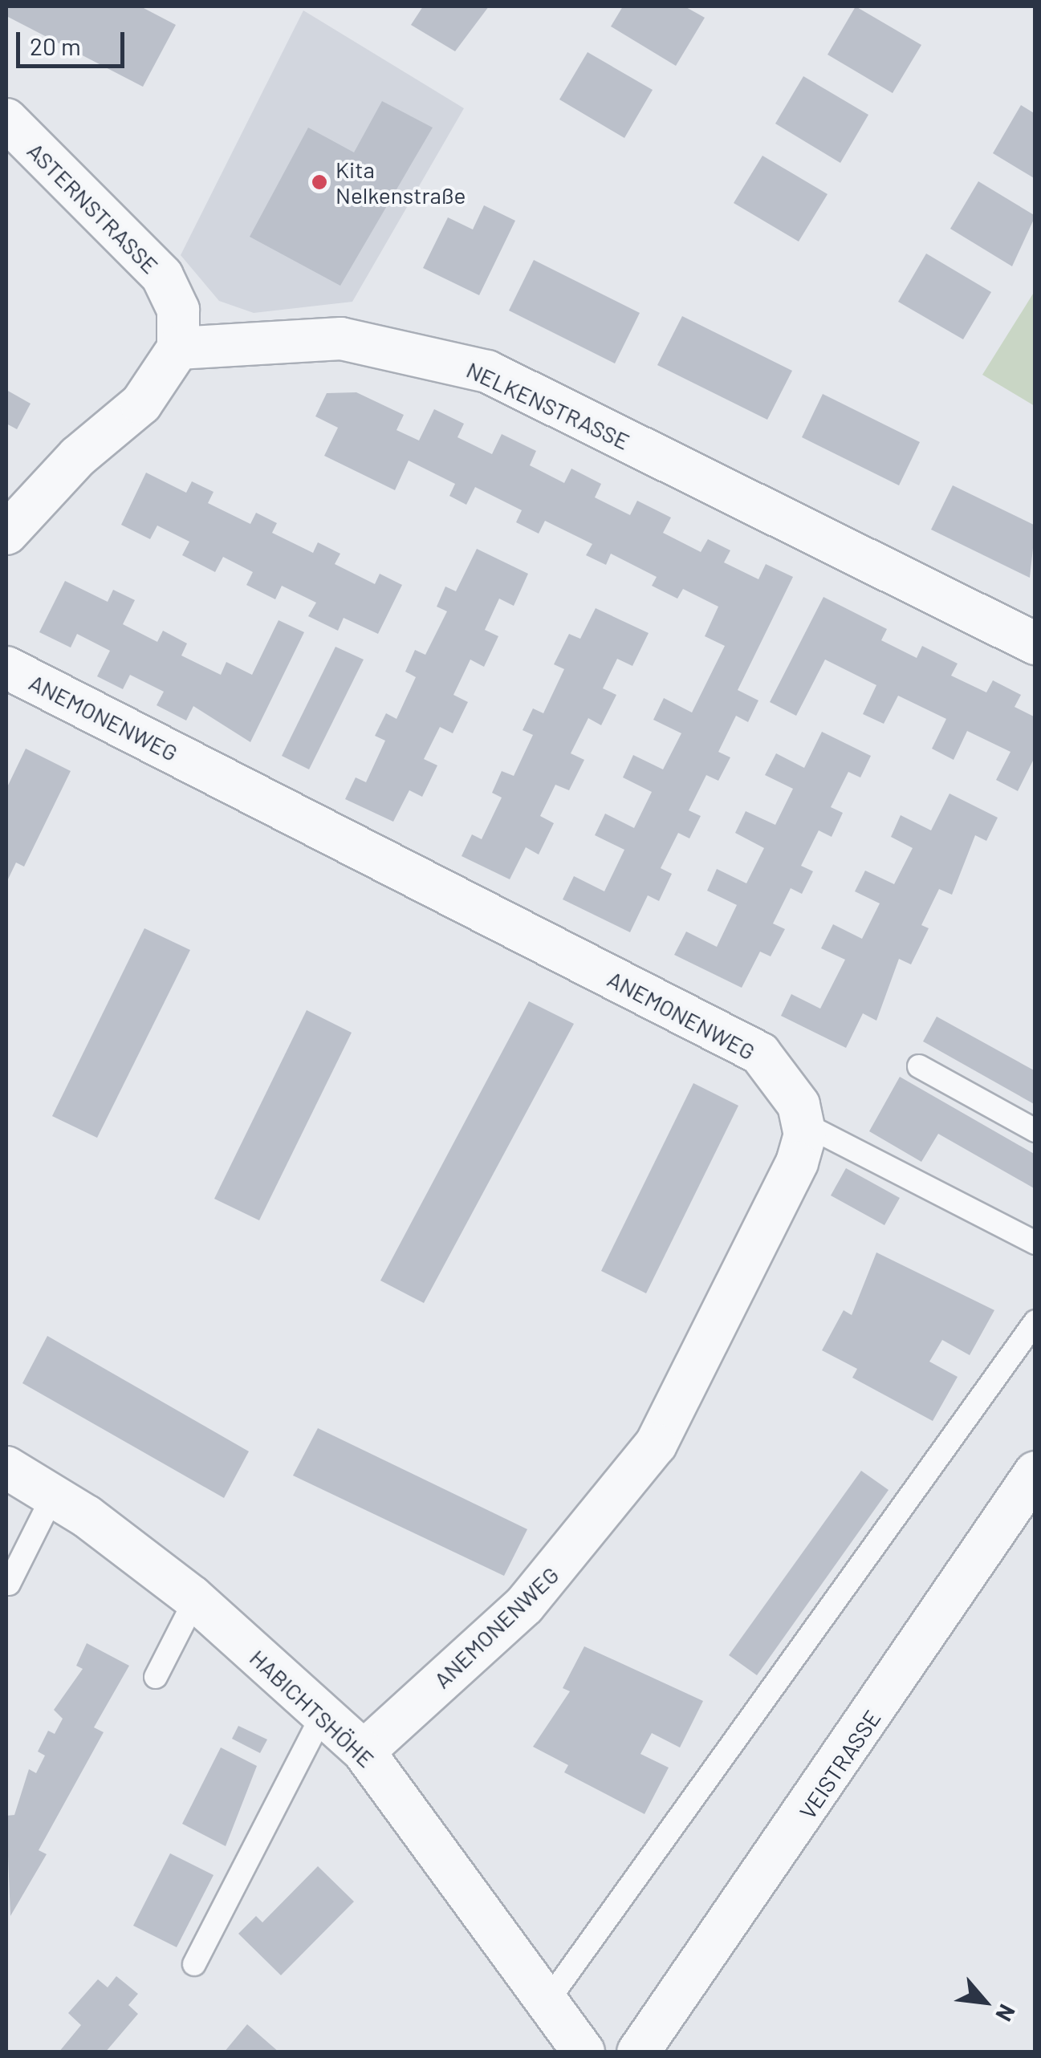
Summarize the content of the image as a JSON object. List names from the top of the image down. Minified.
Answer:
{"streets":{"street":["ASTERNSTRASSE","NELKENSTRASSE","ANEMONENWEG","HABICHTSHÖHE","VEISTRASSE"]},"crossings":[["ASTERNSTRASSE","NELKENSTRASSE"],["ANEMONENWEG","HABICHTSHÖHE"]],"places":["Kita Nelkenstraße"],"scale_bar":"20 m","north":"bottom right"}
